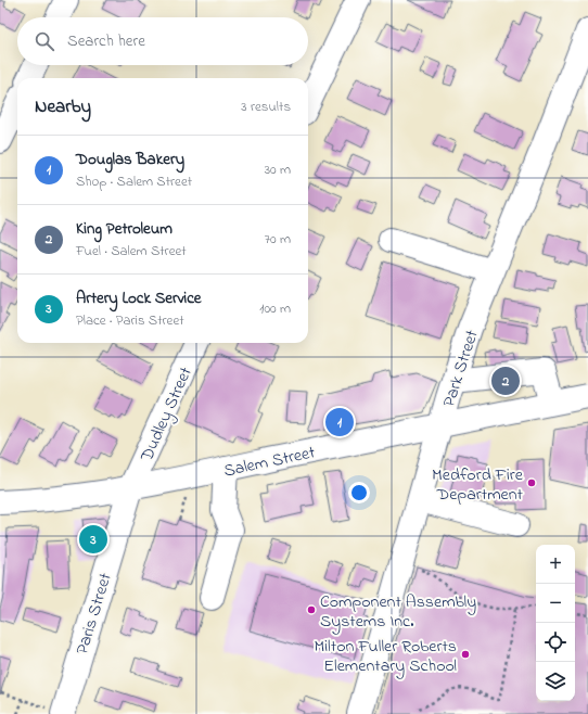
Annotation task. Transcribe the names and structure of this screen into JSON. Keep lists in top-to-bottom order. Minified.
{"streets":{"street":["Park Street","Dudley Street","Salem Street","Paris Street"]},"crossings":[["Park Street","Salem Street"],["Dudley Street","Salem Street"],["Dudley Street","Paris Street"],["Salem Street","Paris Street"]],"places":["Medford Fire Department","Component Assembly Systems Inc.","Milton Fuller Roberts Elementary School"],"page":{"search":"Search here","heading":["Nearby","3 results"],"list":[{"mark":"1","name":"Douglas Bakery","note":"Shop · Salem Street","value":"30 m"},{"mark":"2","name":"King Petroleum","note":"Fuel · Salem Street","value":"70 m"},{"mark":"3","name":"Artery Lock Service","note":"Place · Paris Street","value":"100 m"}],"pins":["2","1","3"],"map_buttons":["+","−"]}}
